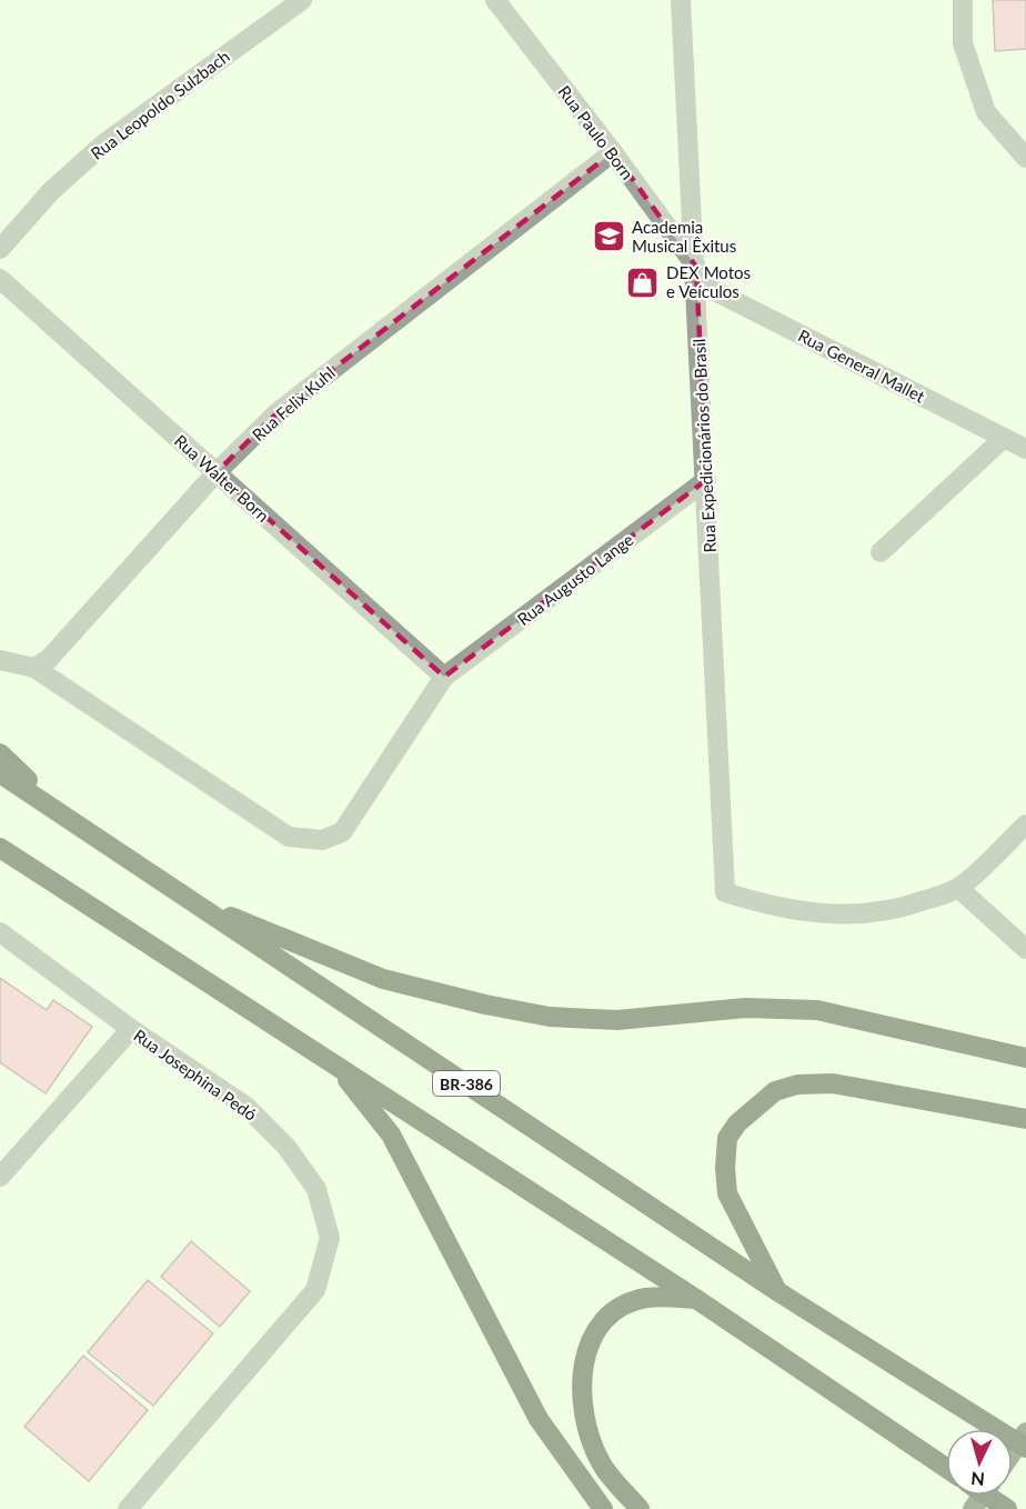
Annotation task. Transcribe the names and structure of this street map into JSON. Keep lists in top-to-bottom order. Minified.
{"streets":{"highway":["BR-386"],"street":["Rua Leopoldo Sulzbach","Rua Paulo Born","Rua General Mallet","Rua Felix Kuhl","Rua Expedicionários do Brasil","Rua Walter Born","Rua Augusto Lange","Rua Josephina Pedó"]},"crossings":[["Rua Paulo Born","Rua General Mallet"],["Rua Paulo Born","Rua Felix Kuhl"],["Rua Paulo Born","Rua Expedicionários do Brasil"],["Rua General Mallet","Rua Expedicionários do Brasil"],["Rua Felix Kuhl","Rua Walter Born"],["Rua Felix Kuhl","Rua Augusto Lange"],["Rua Expedicionários do Brasil","Rua Augusto Lange"],["Rua Walter Born","Rua Augusto Lange"]],"places":{"school or university":["Academia Musical Êxitus"],"shop":["DEX Motos e Veículos"]},"north":"bottom"}
